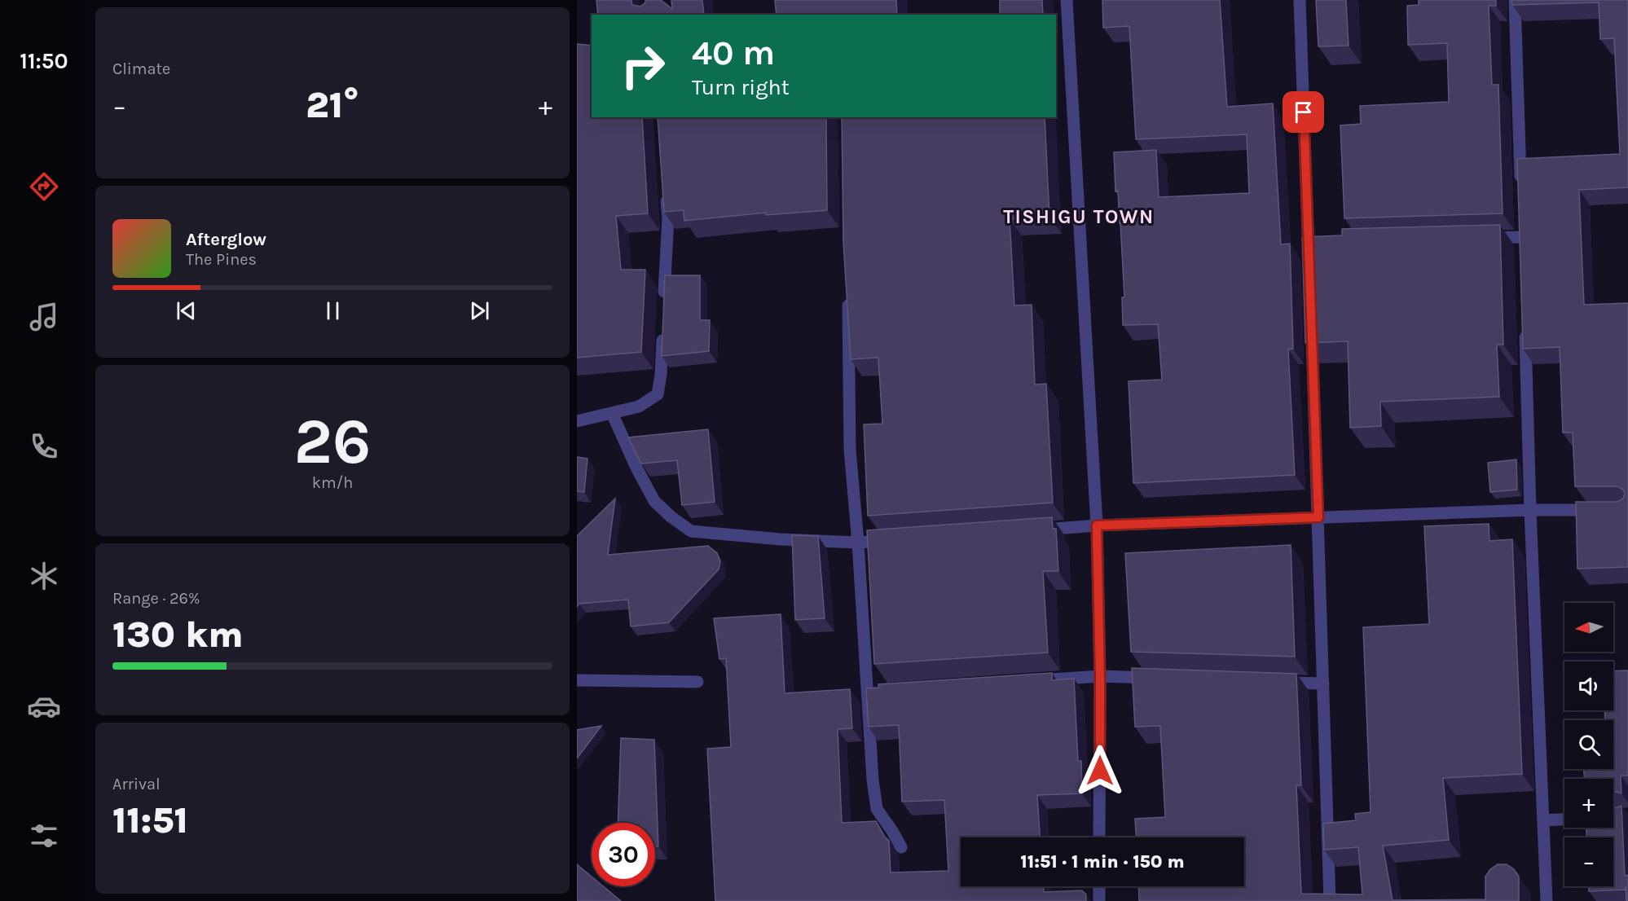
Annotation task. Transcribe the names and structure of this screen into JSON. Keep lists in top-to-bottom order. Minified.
{"districts":["TISHIGU TOWN"],"north":"left","page":{"tabs":"11:50","tile":["Climate",["26","km/h"],["Range · 26%","130 km"],["Arrival","11:51"]],"turn":["40 m","Turn right"],"heat":["−","21°","+"],"song":["Afterglow","The Pines"],"map_buttons":["+","−"],"limit":"30","trip":"11:51 · 1 min · 150 m"}}
